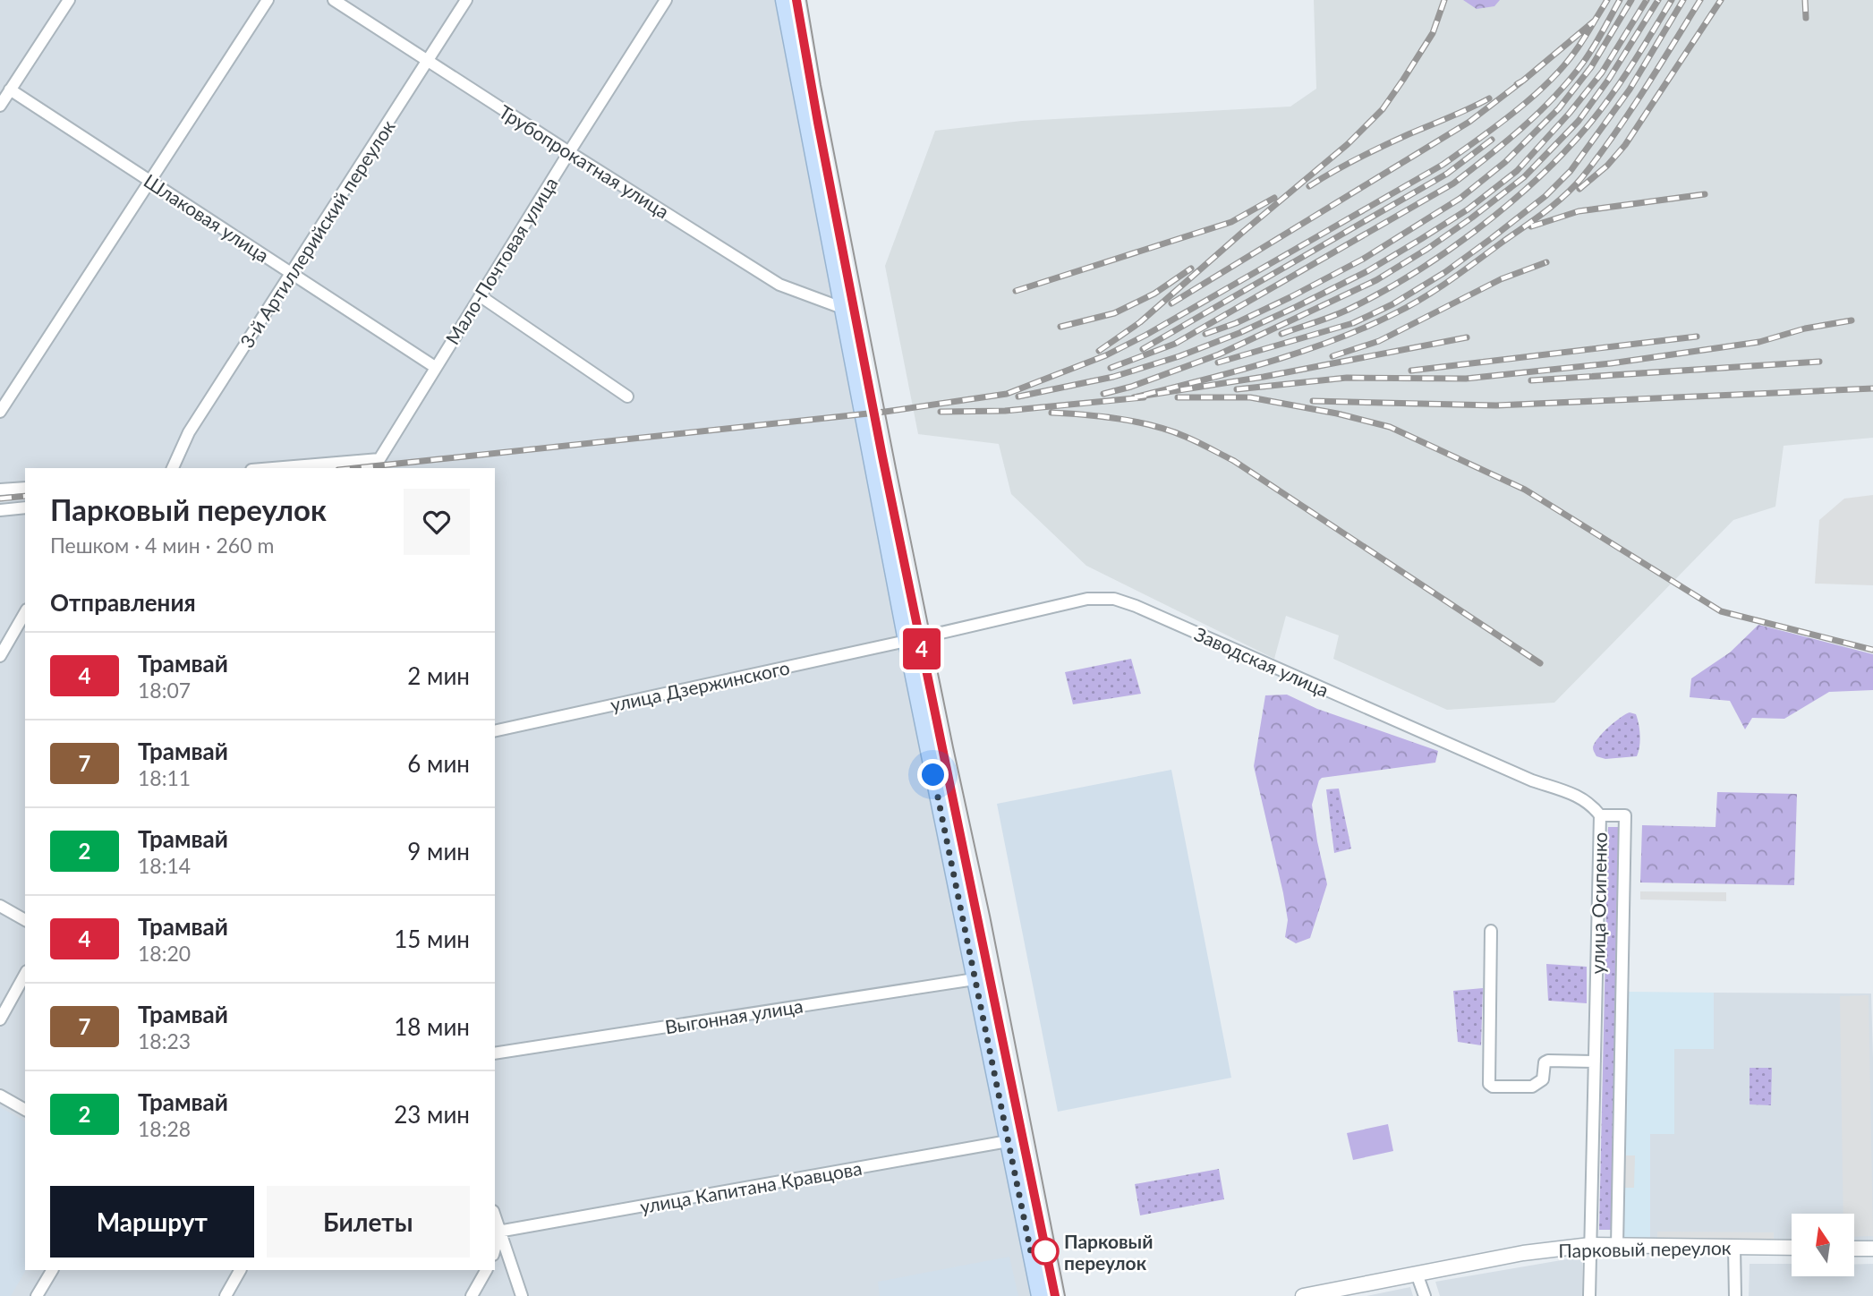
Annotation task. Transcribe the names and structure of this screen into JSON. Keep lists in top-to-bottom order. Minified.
{"streets":{"street":["Трубопрокатная улица","Шлаковая улица","3-й Артиллерийский переулок","Мало-Почтовая улица","Заводская улица","улица Дзержинского","улица Осипенко","Выгонная улица","улица Капитана Кравцова","Парковый переулок"]},"crossings":[["Трубопрокатная улица","3-й Артиллерийский переулок"],["Трубопрокатная улица","Мало-Почтовая улица"],["Шлаковая улица","3-й Артиллерийский переулок"],["Шлаковая улица","Мало-Почтовая улица"],["Заводская улица","улица Дзержинского"],["Заводская улица","улица Осипенко"],["улица Осипенко","Парковый переулок"]],"places":["Парковый переулок"],"lines":["tram line 4"],"north":"top","page":{"on_map":"4","heading":[["Парковый переулок","Пешком · 4 мин · 260 m"],"Отправления"],"list":[{"mark":"4","name":"Трамвай","note":"18:07","value":"2 мин"},{"mark":"7","name":"Трамвай","note":"18:11","value":"6 мин"},{"mark":"2","name":"Трамвай","note":"18:14","value":"9 мин"},{"mark":"4","name":"Трамвай","note":"18:20","value":"15 мин"},{"mark":"7","name":"Трамвай","note":"18:23","value":"18 мин"},{"mark":"2","name":"Трамвай","note":"18:28","value":"23 мин"}],"buttons":["Маршрут","Билеты"]}}
